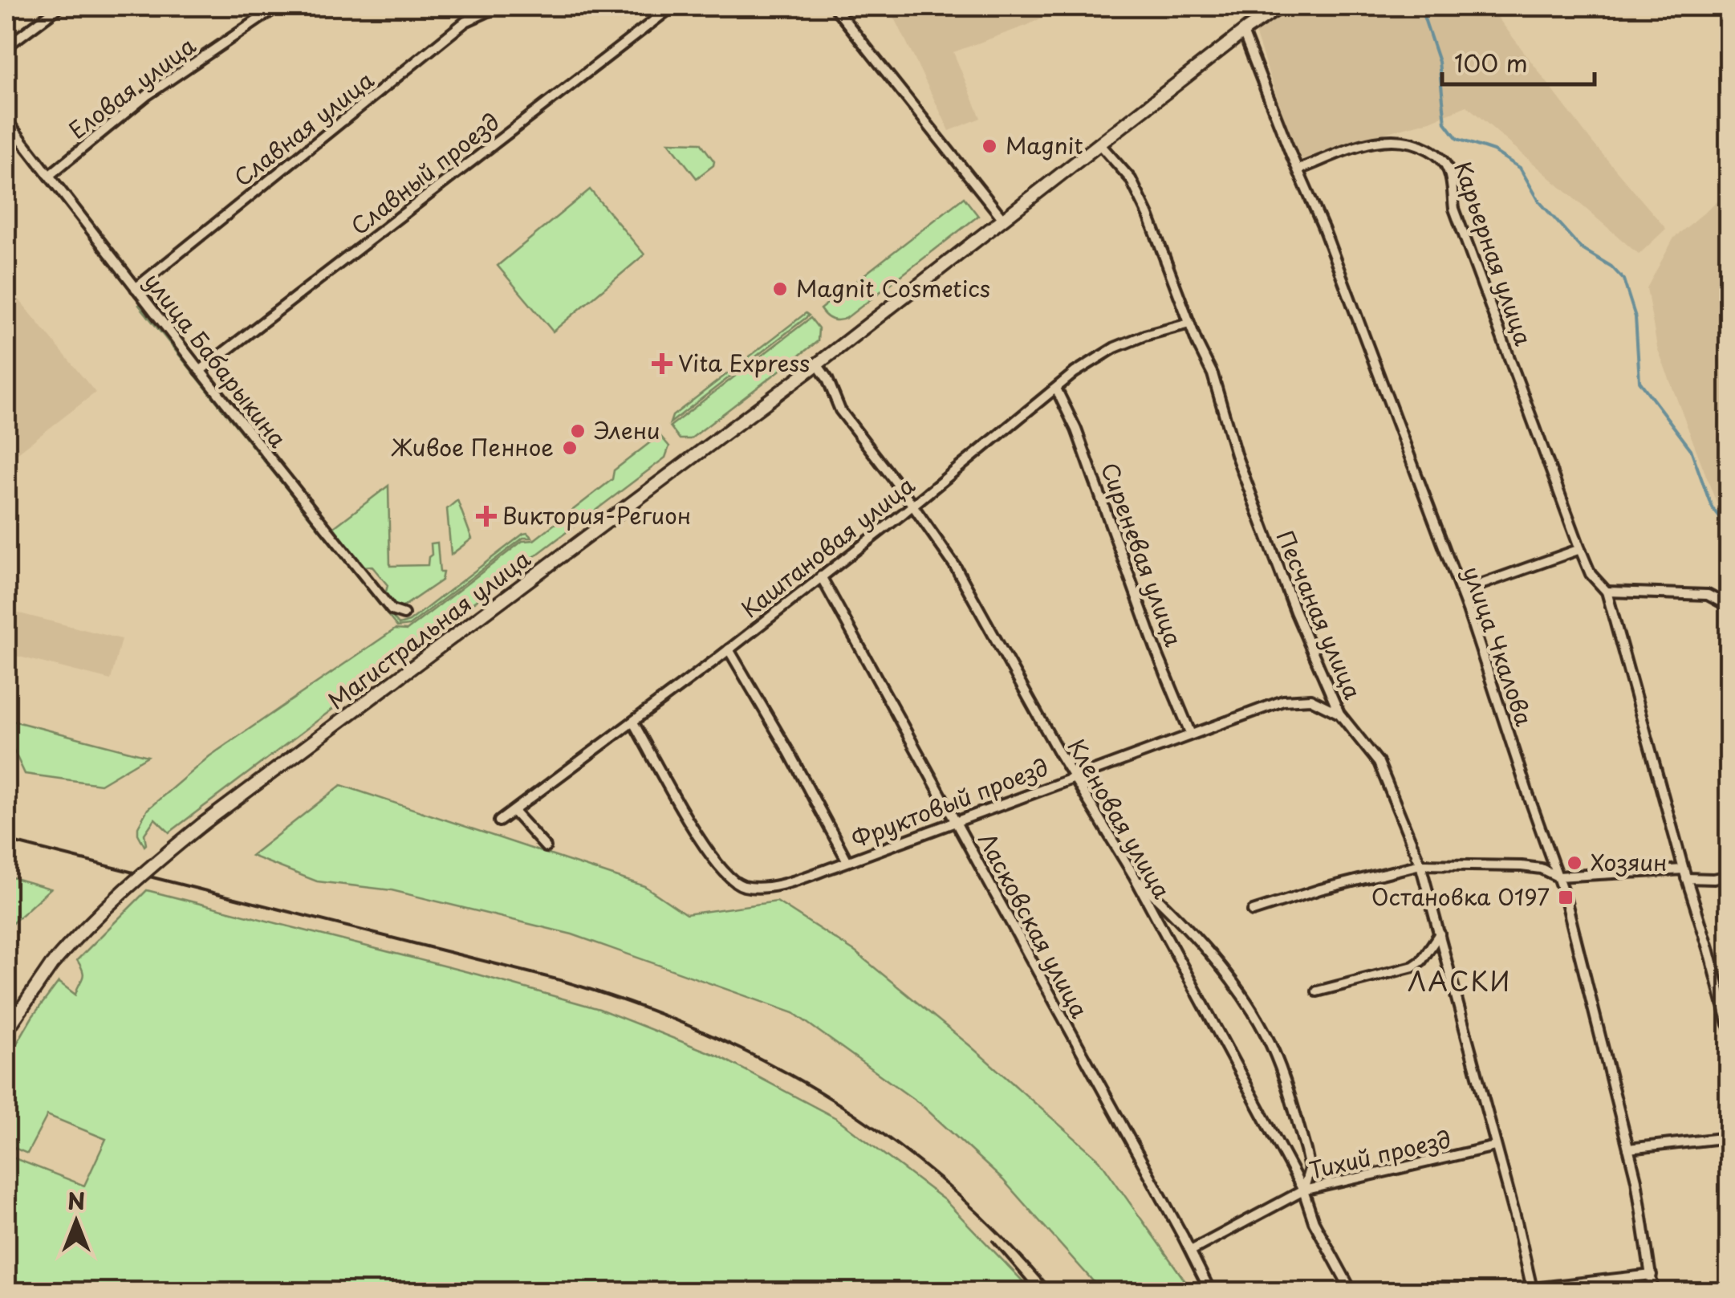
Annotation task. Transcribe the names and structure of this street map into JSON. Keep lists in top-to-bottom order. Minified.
{"streets":{"main road":["Магистральная улица"],"street":["Еловая улица","Славная улица","Славный проезд","Карьерная улица","улица Бабарыкина","Каштановая улица","Сиреневая улица","Песчаная улица","улица Чкалова","Фруктовый проезд","Кленовая улица","Ласковская улица","Тихий проезд"]},"crossings":[["Еловая улица","улица Бабарыкина"],["Славная улица","улица Бабарыкина"],["Славный проезд","улица Бабарыкина"],["Карьерная улица","улица Чкалова"],["Каштановая улица","Сиреневая улица"],["Каштановая улица","Песчаная улица"],["Каштановая улица","Фруктовый проезд"],["Каштановая улица","Кленовая улица"],["Каштановая улица","Ласковская улица"],["Сиреневая улица","Фруктовый проезд"],["Песчаная улица","Магистральная улица"],["Песчаная улица","Фруктовый проезд"],["Песчаная улица","Тихий проезд"],["Магистральная улица","улица Чкалова"],["Магистральная улица","Кленовая улица"],["Фруктовый проезд","Кленовая улица"],["Фруктовый проезд","Ласковская улица"],["Кленовая улица","Тихий проезд"],["Ласковская улица","Тихий проезд"]],"districts":["ЛАСКИ"],"places":{"other":["Magnit","Magnit Cosmetics","Элени","Живое Пенное","Хозяин"],"health":["Vita Express","Виктория-Регион"],"transit":["Остановка 0197"]},"scale_bar":"100 m","north":"top"}
